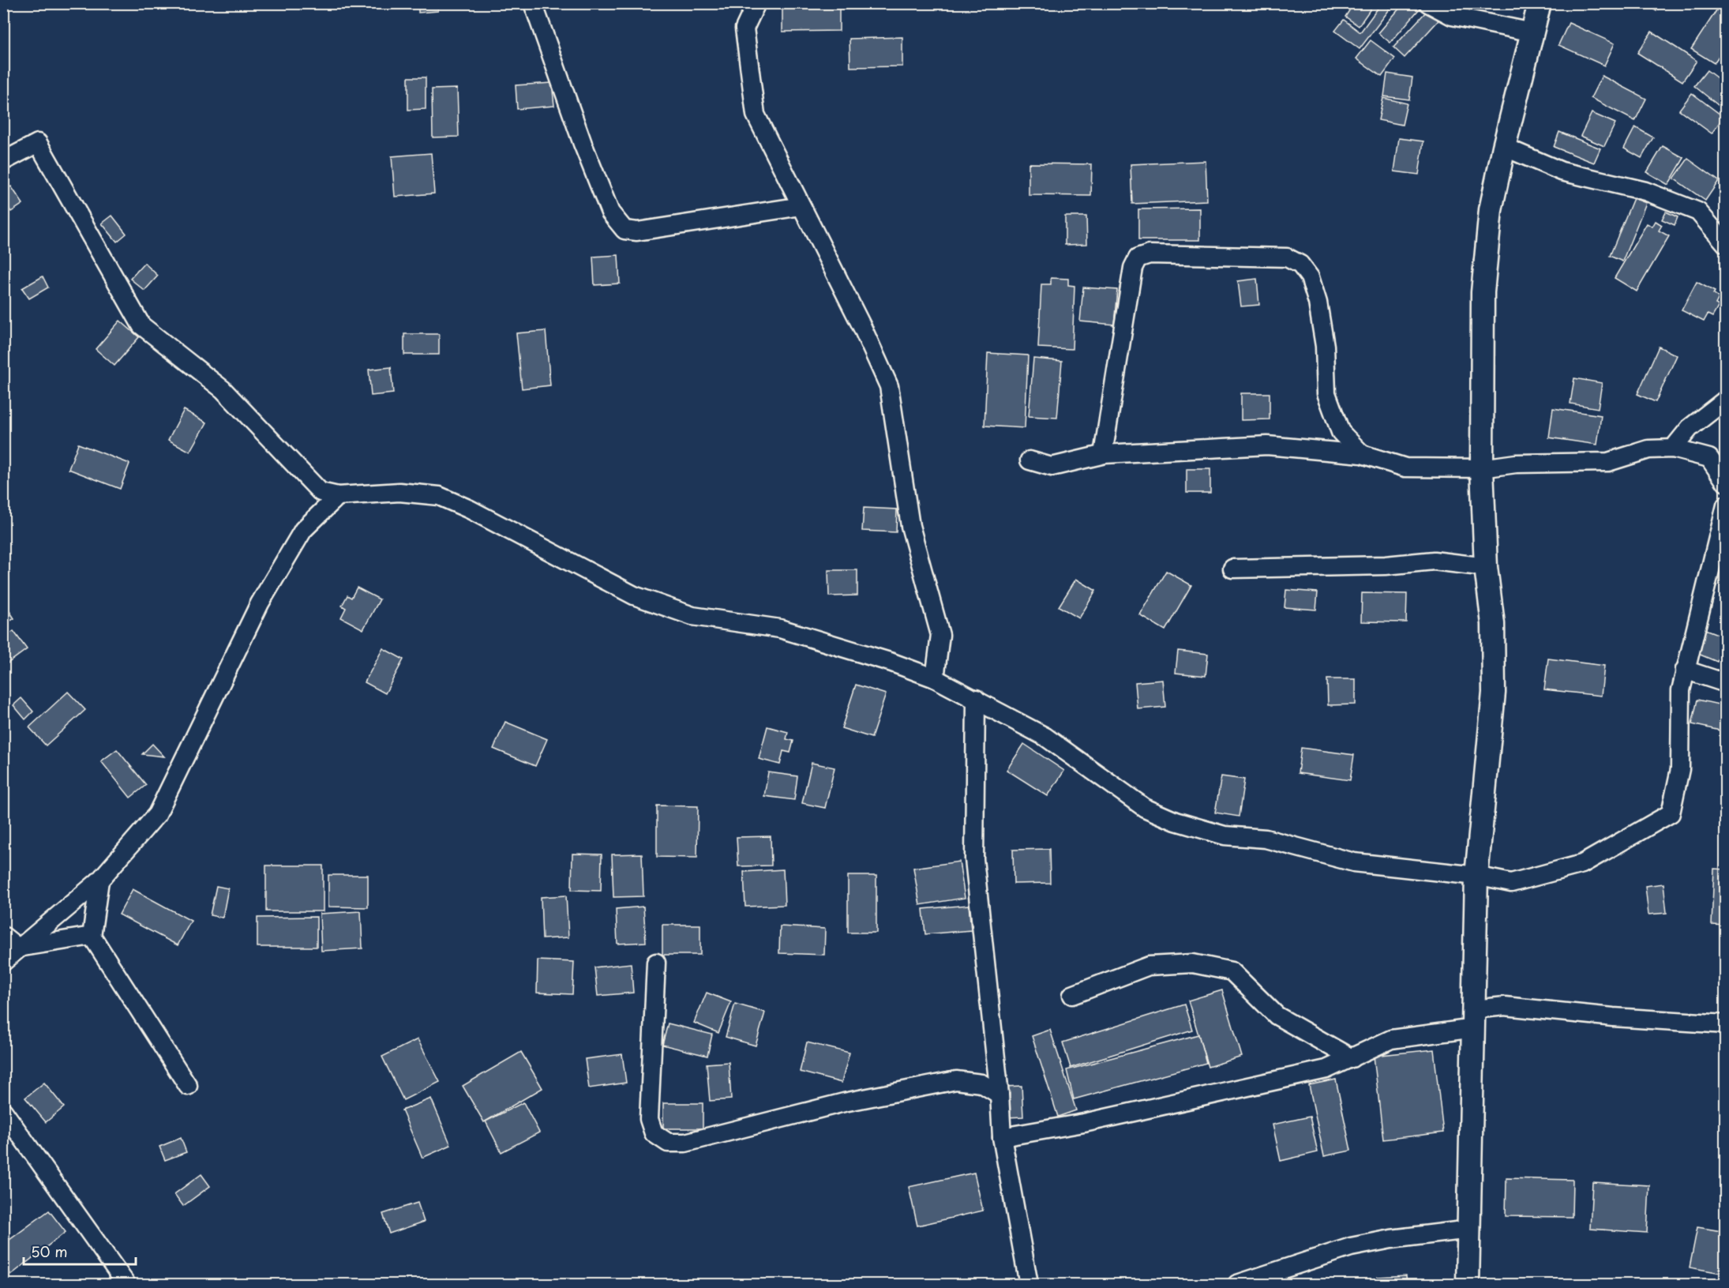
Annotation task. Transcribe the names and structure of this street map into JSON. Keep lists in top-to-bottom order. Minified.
{"scale_bar":"50 m"}
